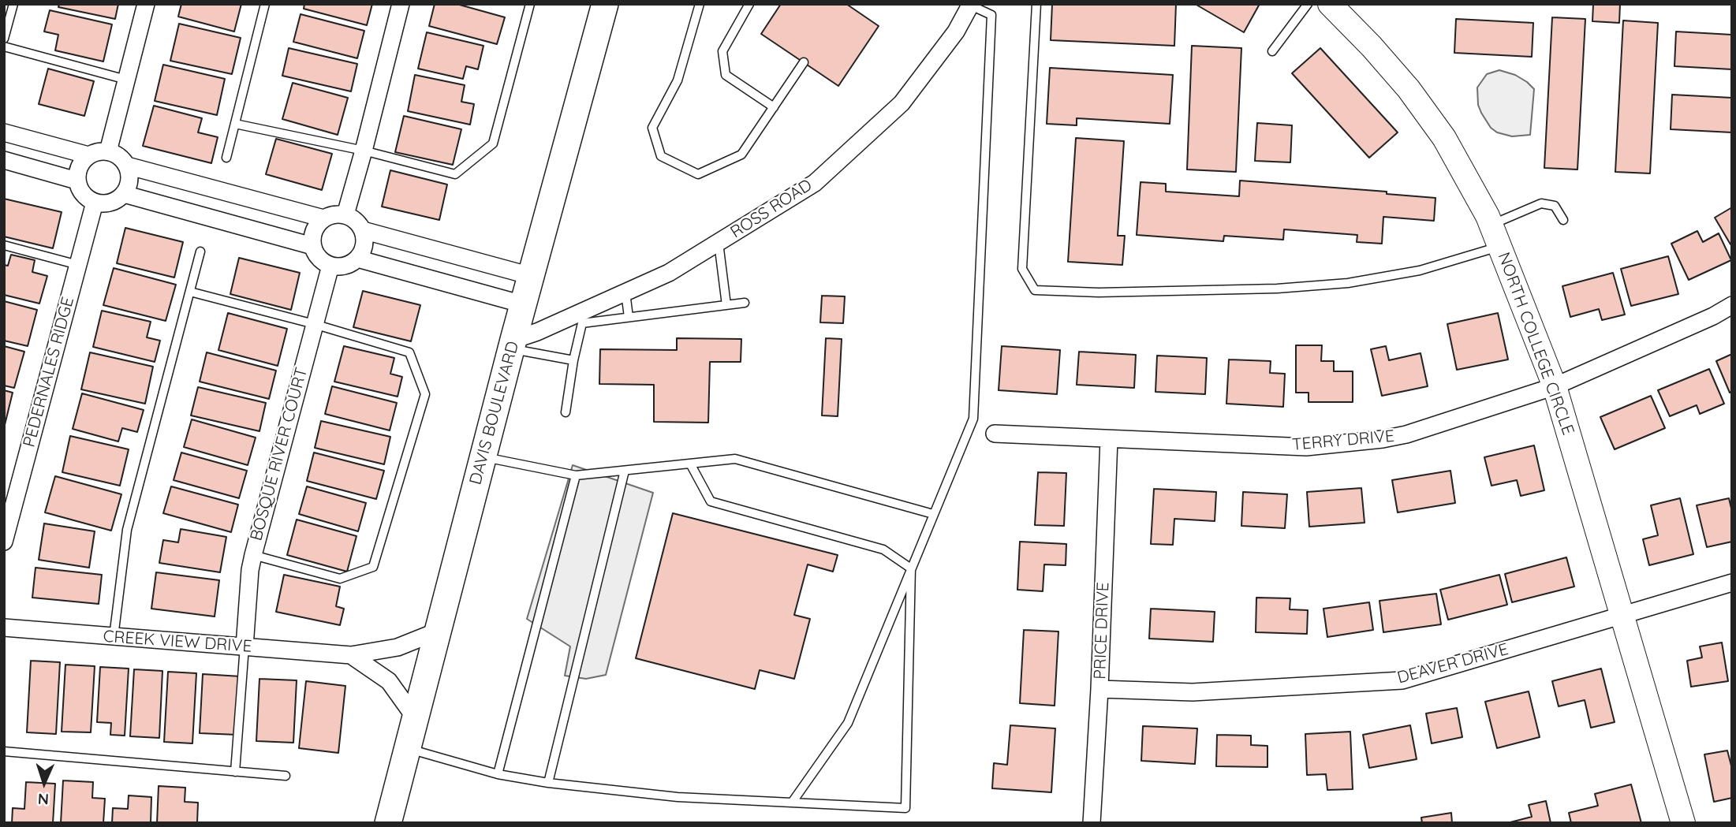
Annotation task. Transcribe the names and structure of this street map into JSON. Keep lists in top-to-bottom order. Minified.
{"streets":{"main road":["DAVIS BOULEVARD"],"street":["ROSS ROAD","NORTH COLLEGE CIRCLE","PEDERNALES RIDGE","TERRY DRIVE","BOSQUE RIVER COURT","PRICE DRIVE","CREEK VIEW DRIVE","DEAVER DRIVE"]},"crossings":[["ROSS ROAD","DAVIS BOULEVARD"],["NORTH COLLEGE CIRCLE","TERRY DRIVE"],["NORTH COLLEGE CIRCLE","DEAVER DRIVE"],["DAVIS BOULEVARD","CREEK VIEW DRIVE"],["TERRY DRIVE","PRICE DRIVE"],["BOSQUE RIVER COURT","CREEK VIEW DRIVE"],["PRICE DRIVE","DEAVER DRIVE"]],"north":"bottom"}
